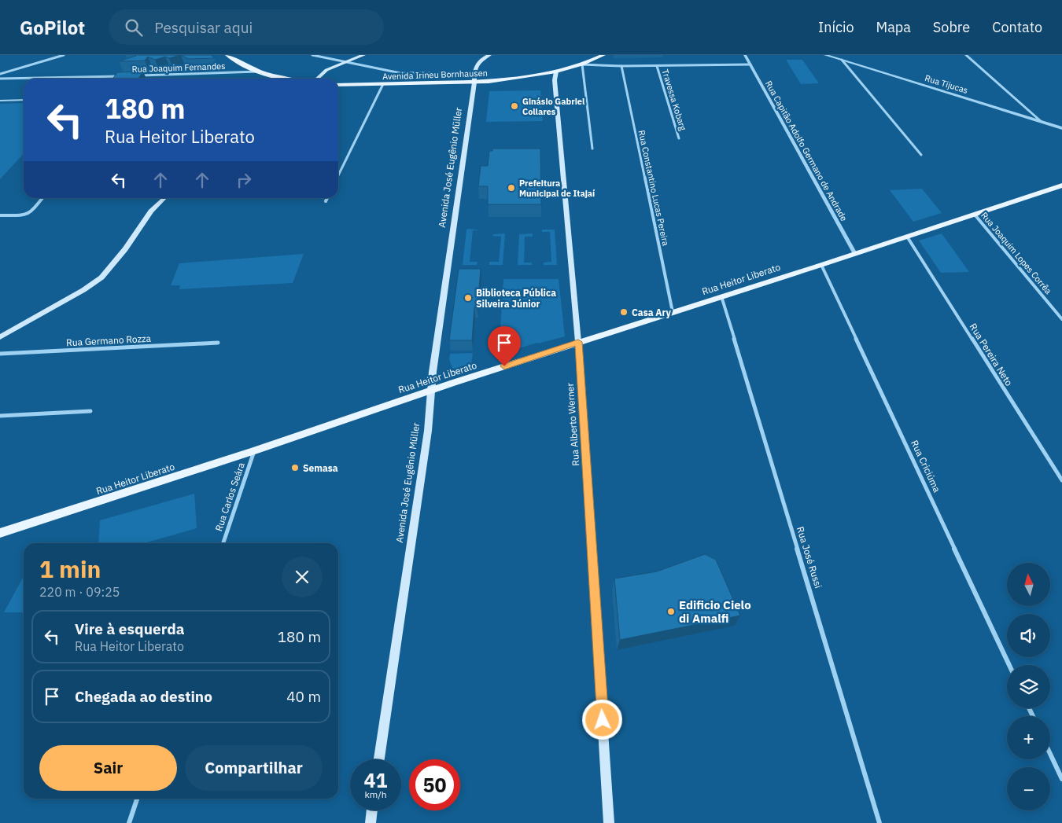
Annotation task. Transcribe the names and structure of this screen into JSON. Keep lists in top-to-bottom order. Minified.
{"streets":{"main road":["Avenida Irineu Bornhausen","Avenida José Eugênio Müller","Rua Heitor Liberato","Rua Alberto Werner"],"street":["Rua Joaquim Fernandes","Rua Tijucas","Travessa Kobarg","Rua Capitão Adolfo Germano de Andrade","Rua Constantino Lucas Pereira","Rua Joaquim Lopes Corrêa","Rua Germano Rozza","Rua Pereira Neto","Rua Criciúma","Rua Carlos Seára","Rua José Russi"]},"crossings":[["Avenida Irineu Bornhausen","Avenida José Eugênio Müller"],["Avenida Irineu Bornhausen","Rua Alberto Werner"],["Rua Capitão Adolfo Germano de Andrade","Rua Heitor Liberato"],["Avenida José Eugênio Müller","Rua Heitor Liberato"],["Rua Constantino Lucas Pereira","Rua Heitor Liberato"],["Rua Joaquim Lopes Corrêa","Rua Heitor Liberato"],["Rua Heitor Liberato","Rua Pereira Neto"],["Rua Heitor Liberato","Rua Alberto Werner"],["Rua Heitor Liberato","Rua Criciúma"],["Rua Heitor Liberato","Rua Carlos Seára"],["Rua Heitor Liberato","Rua José Russi"]],"places":["Ginásio Gabriel Collares","Prefeitura Municipal de Itajaí","Biblioteca Pública Silveira Júnior","Casa Ary","Semasa","Edificio Cielo di Amalfi"],"north":"top","page":{"header":"GoPilot","search":"Pesquisar aqui","nav":["Início","Mapa","Sobre","Contato"],"turn":["180 m","Rua Heitor Liberato"],"heading":["1 min","220 m · 09:25"],"map_buttons":["+","−"],"list":[{"name":"Vire à esquerda","note":"Rua Heitor Liberato","value":"180 m"},{"name":"Chegada ao destino","value":"40 m"}],"buttons":["Sair","Compartilhar"],"speed":"41 km/h","limit":"50"}}
